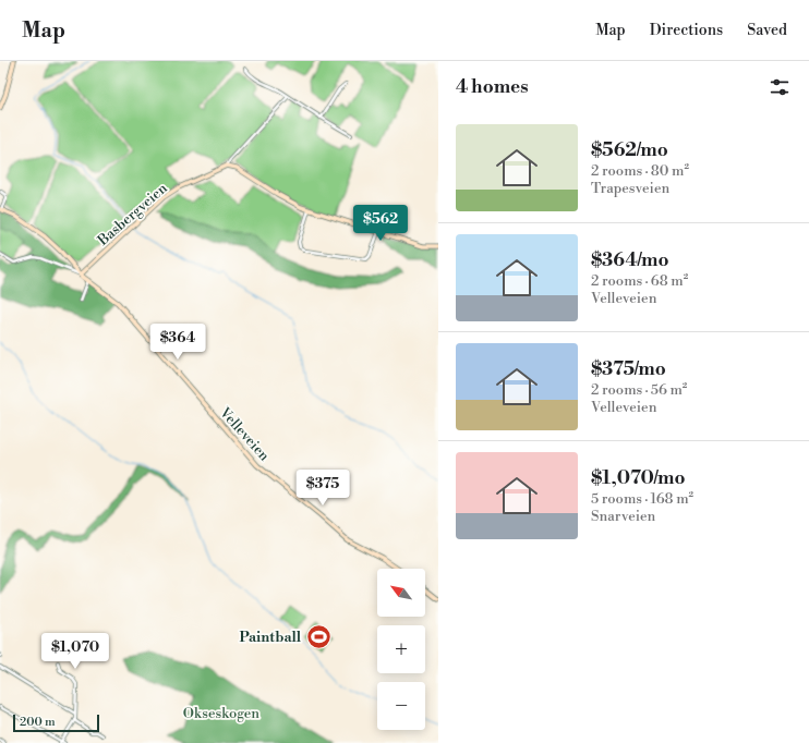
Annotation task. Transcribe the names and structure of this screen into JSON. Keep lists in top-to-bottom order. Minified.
{"streets":{"main road":["Basbergveien","Velleveien"]},"crossings":[["Basbergveien","Velleveien"]],"parks":["Okseskogen"],"places":{"sports":["Paintball"]},"scale_bar":"200 m","north":"top left","page":{"header":"Map","nav":["Map","Directions","Saved"],"heading":"4 homes","list":[{"name":"$562/mo","note":"2 rooms · 80 m² · Trapesveien"},{"name":"$364/mo","note":"2 rooms · 68 m² · Velleveien"},{"name":"$375/mo","note":"2 rooms · 56 m² · Velleveien"},{"name":"$1,070/mo","note":"5 rooms · 168 m² · Snarveien"}],"price":["$562","$364","$375","$1,070"],"map_buttons":["+","−"],"scale":"200 m"}}
